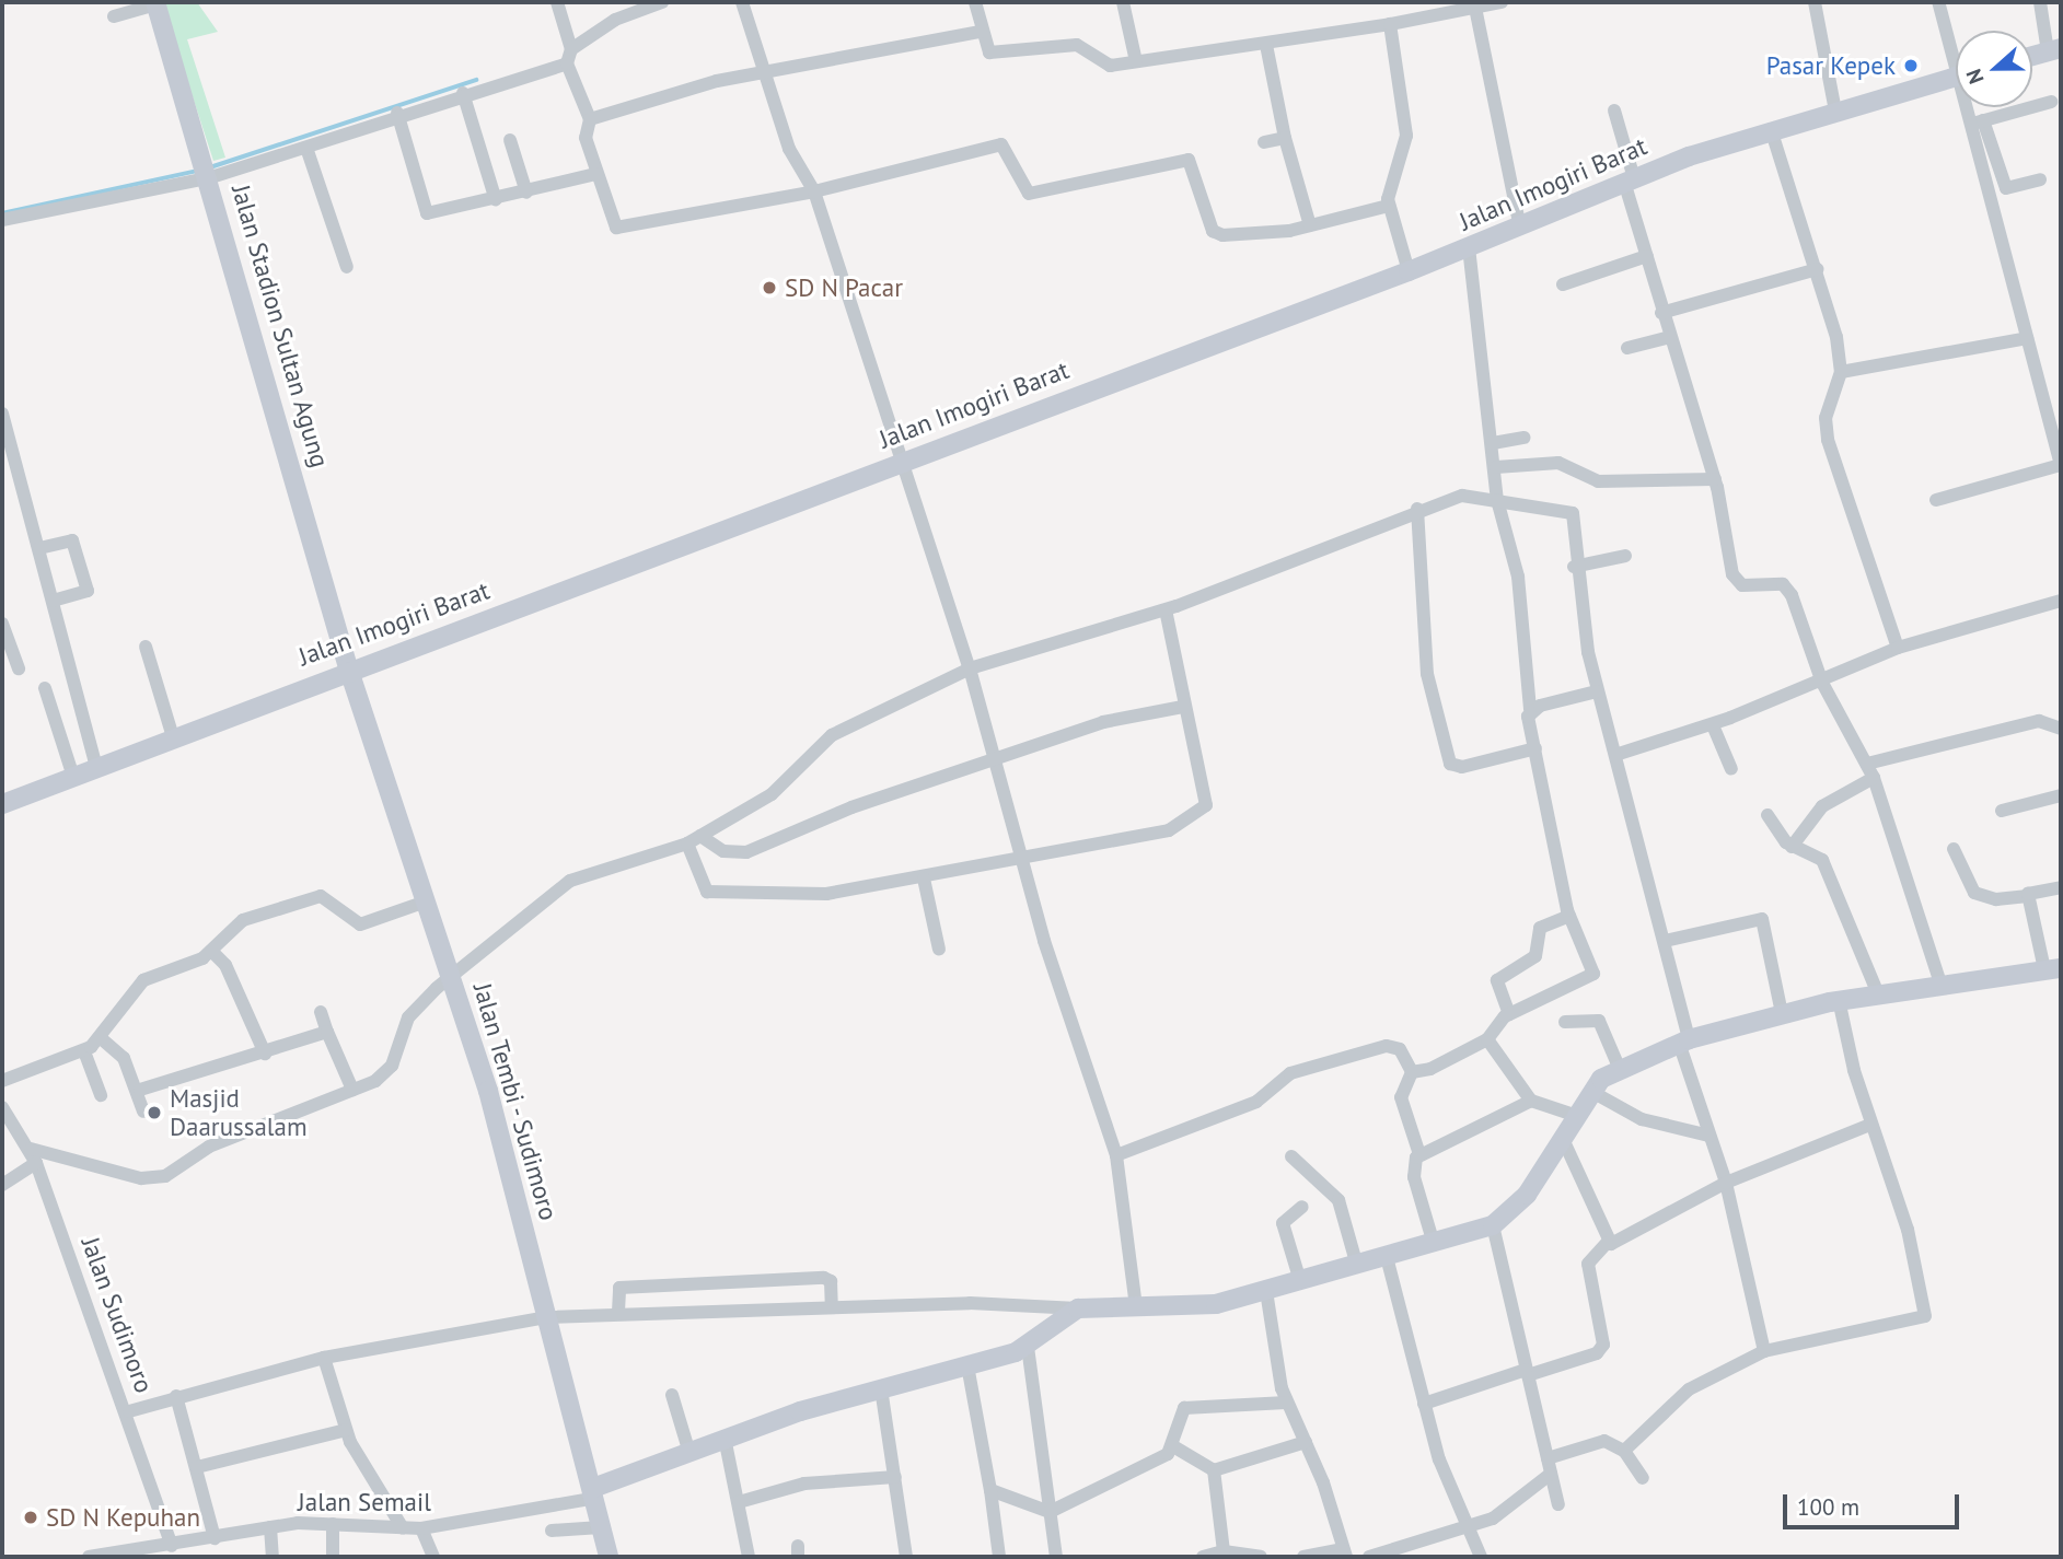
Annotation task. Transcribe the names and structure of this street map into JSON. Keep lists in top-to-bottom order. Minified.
{"streets":{"main road":["Jalan Imogiri Barat","Jalan Stadion Sultan Agung","Jalan Tembi - Sudimoro"],"street":["Jalan Sudimoro","Jalan Semail"]},"crossings":[["Jalan Imogiri Barat","Jalan Stadion Sultan Agung"],["Jalan Imogiri Barat","Jalan Tembi - Sudimoro"],["Jalan Stadion Sultan Agung","Jalan Tembi - Sudimoro"],["Jalan Tembi - Sudimoro","Jalan Semail"],["Jalan Sudimoro","Jalan Semail"]],"places":["Pasar Kepek","SD N Pacar","Masjid Daarussalam","SD N Kepuhan"],"scale_bar":"100 m","north":"left"}
